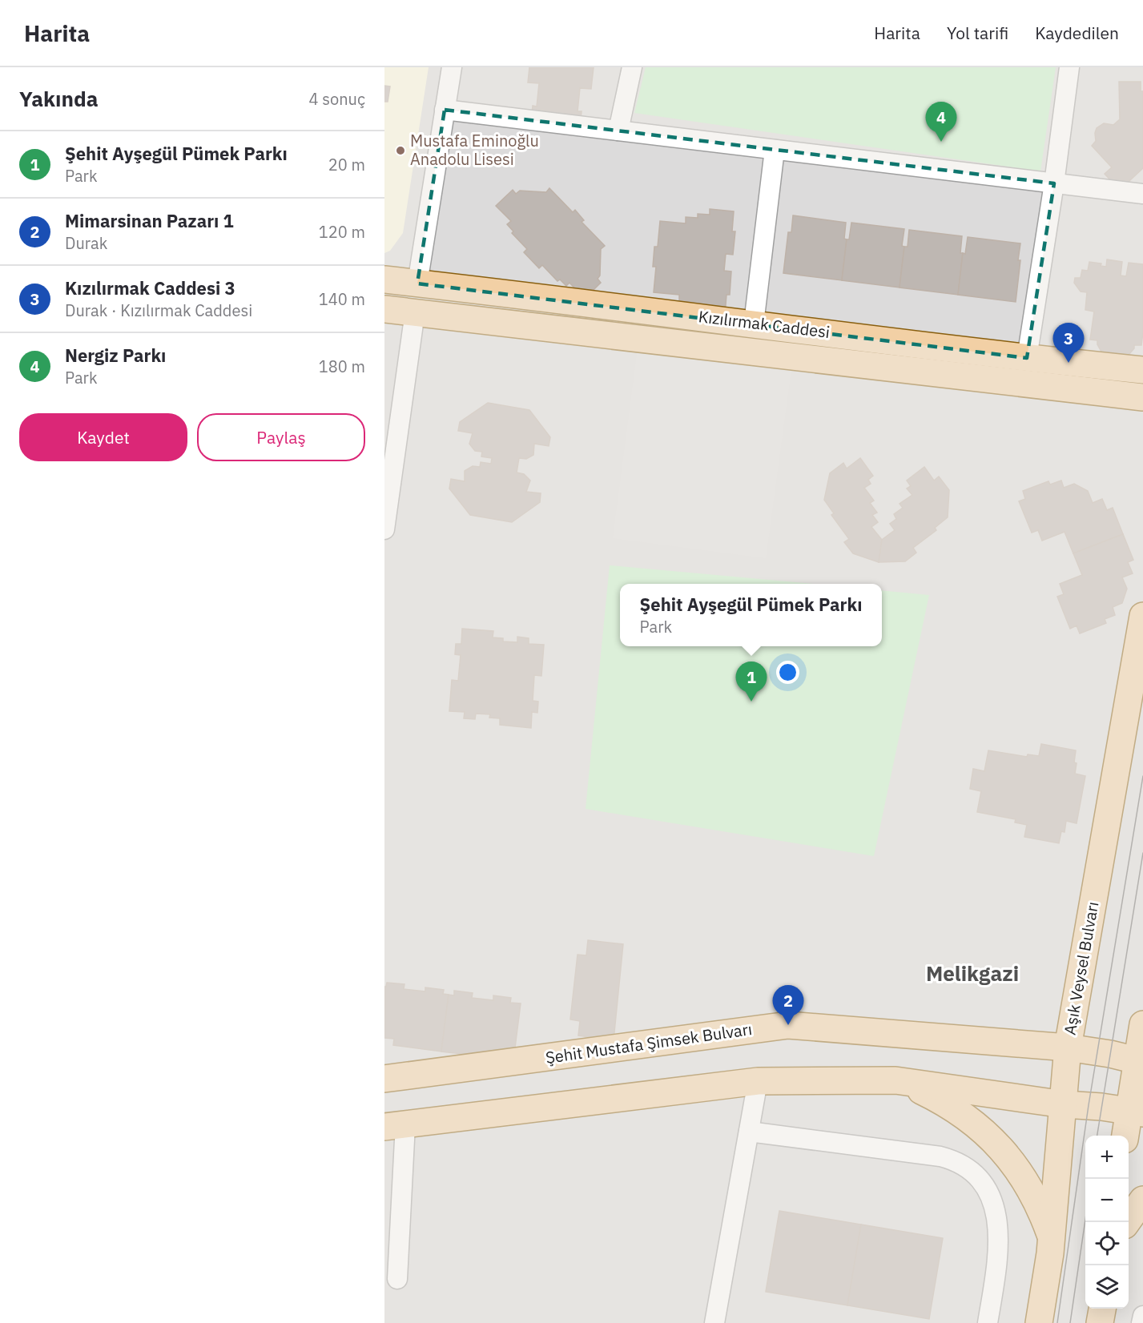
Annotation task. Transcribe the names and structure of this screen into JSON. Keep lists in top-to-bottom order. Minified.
{"streets":{"main road":["Kızılırmak Caddesi","Aşık Veysel Bulvarı","Şehit Mustafa Şimsek Bulvarı"]},"crossings":[["Aşık Veysel Bulvarı","Şehit Mustafa Şimsek Bulvarı"]],"districts":["Melikgazi"],"places":["Mustafa Eminoğlu Anadolu Lisesi"],"page":{"header":"Harita","nav":["Harita","Yol tarifi","Kaydedilen"],"heading":["Yakında","4 sonuç"],"pins":["4","3","1","2"],"list":[{"mark":"1","name":"Şehit Ayşegül Pümek Parkı","note":"Park","value":"20 m"},{"mark":"2","name":"Mimarsinan Pazarı 1","note":"Durak","value":"120 m"},{"mark":"3","name":"Kızılırmak Caddesi 3","note":"Durak · Kızılırmak Caddesi","value":"140 m"},{"mark":"4","name":"Nergiz Parkı","note":"Park","value":"180 m"}],"buttons":["Kaydet","Paylaş"],"popup":["Şehit Ayşegül Pümek Parkı","Park"],"map_buttons":["+","−"]}}
